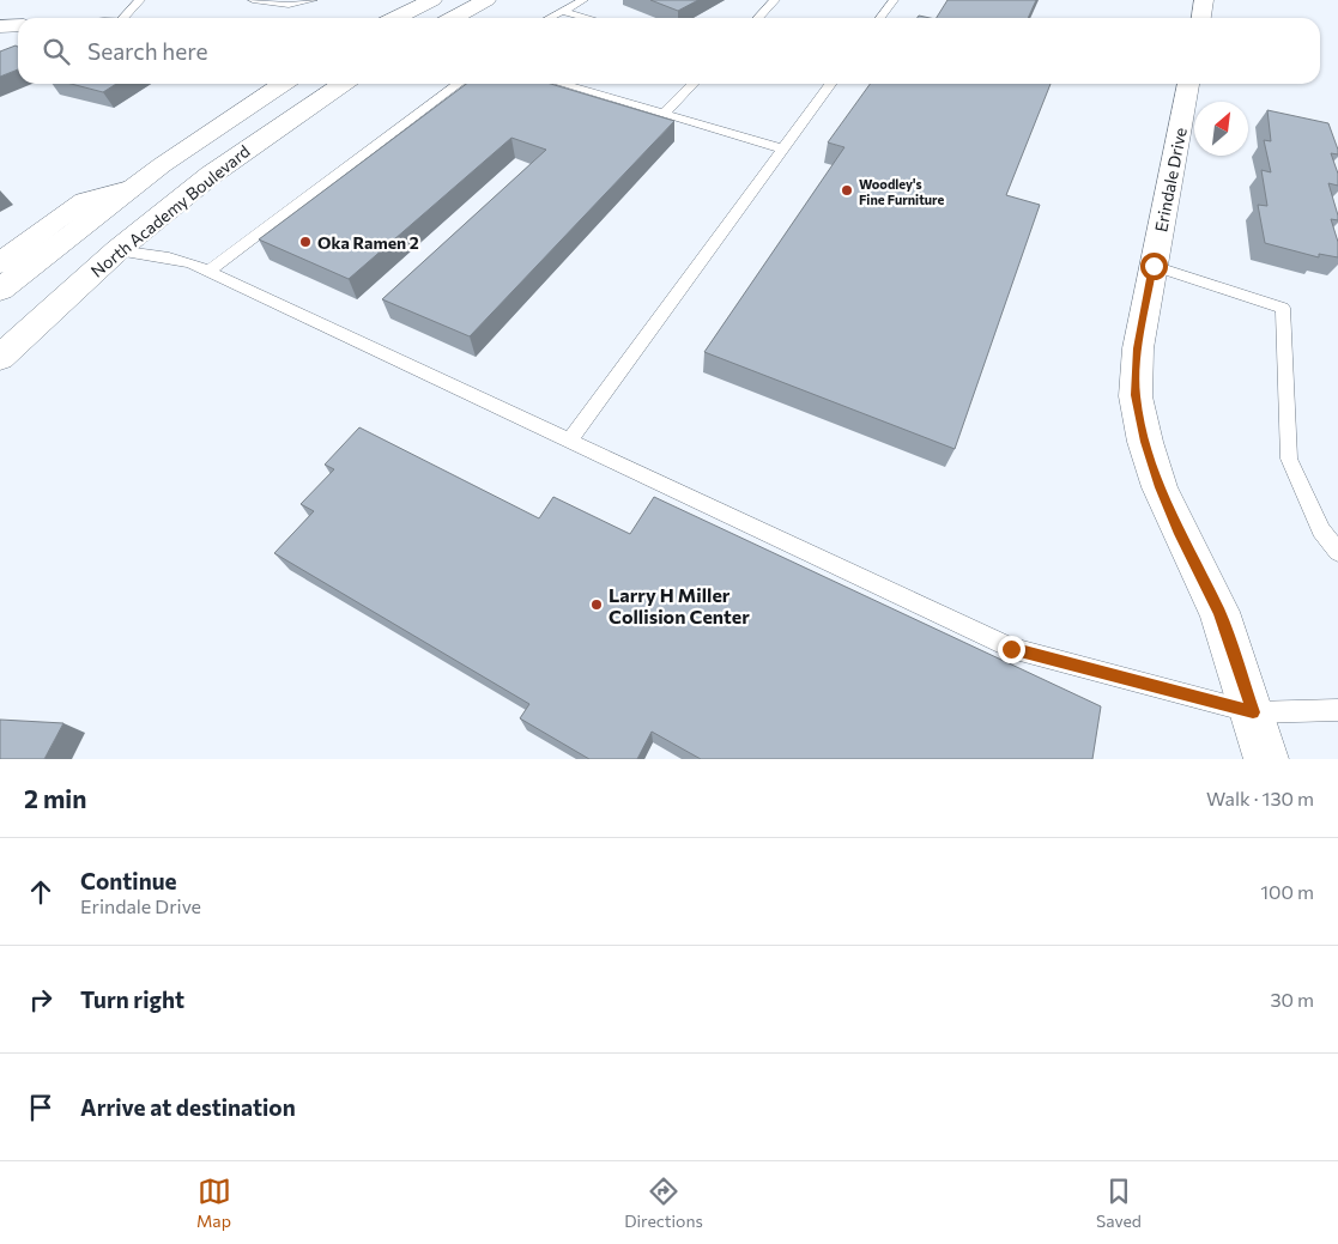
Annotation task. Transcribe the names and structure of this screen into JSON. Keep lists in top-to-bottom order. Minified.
{"streets":{"main road":["Erindale Drive","North Academy Boulevard"]},"places":["Woodley's Fine Furniture","Oka Ramen 2","Larry H Miller Collision Center"],"north":"top right","page":{"search":"Search here","heading":["2 min","Walk · 130 m"],"list":[["Continue","Erindale Drive","100 m"],["Turn right","30 m"],"Arrive at destination"],"nav":["Map","Directions","Saved"]}}
